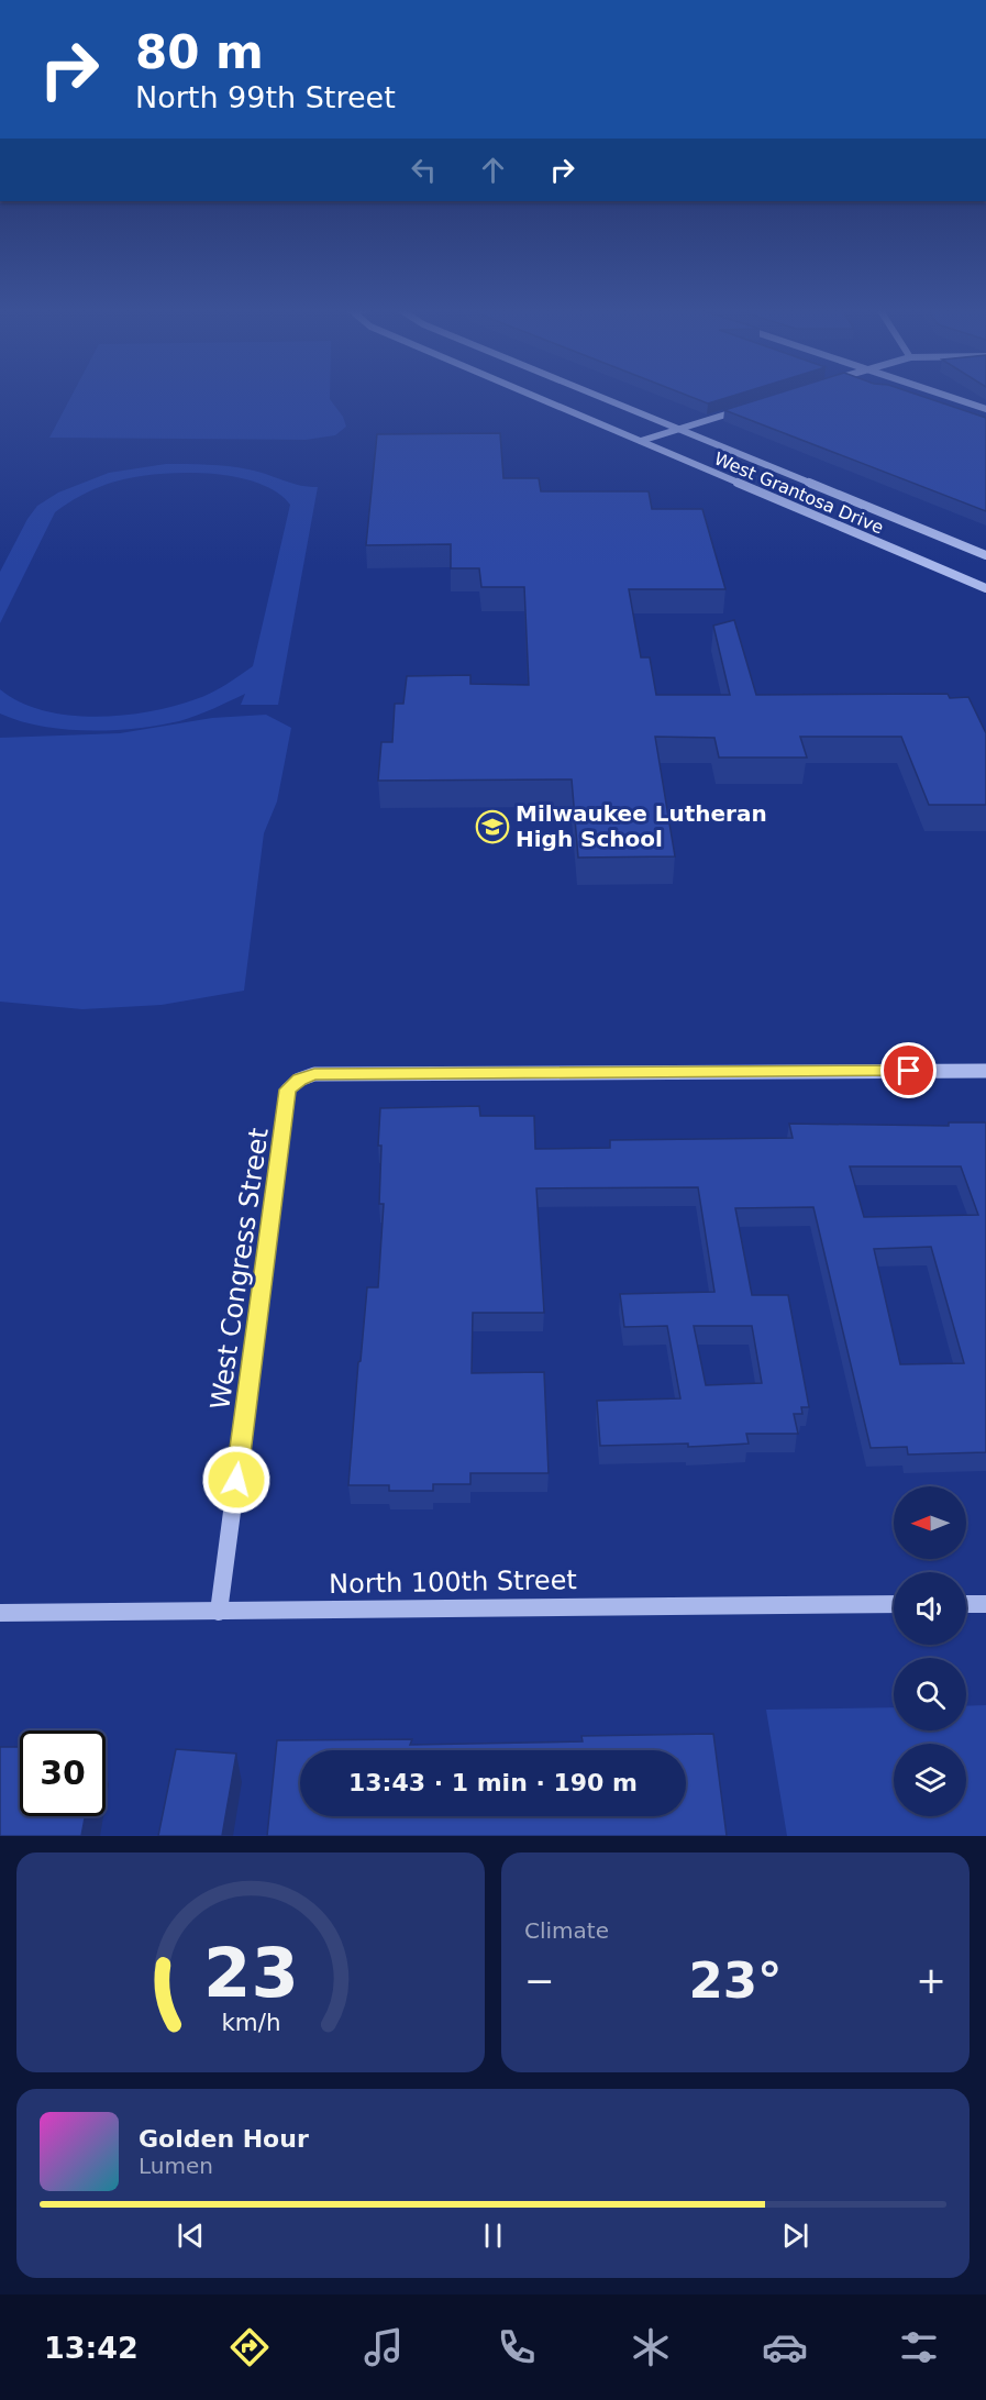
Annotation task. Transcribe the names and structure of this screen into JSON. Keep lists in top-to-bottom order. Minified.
{"streets":{"street":["West Grantosa Drive","West Congress Street","North 100th Street"]},"crossings":[["West Congress Street","North 100th Street"]],"places":{"school or university":["Milwaukee Lutheran High School"]},"north":"left","page":{"turn":["80 m","North 99th Street"],"limit":"30","trip":"13:43 · 1 min · 190 m","tile":"Climate","heat":["−","23°","+"],"song":["Golden Hour","Lumen"],"tabs":"13:42","gauge":["23","km/h"]}}
